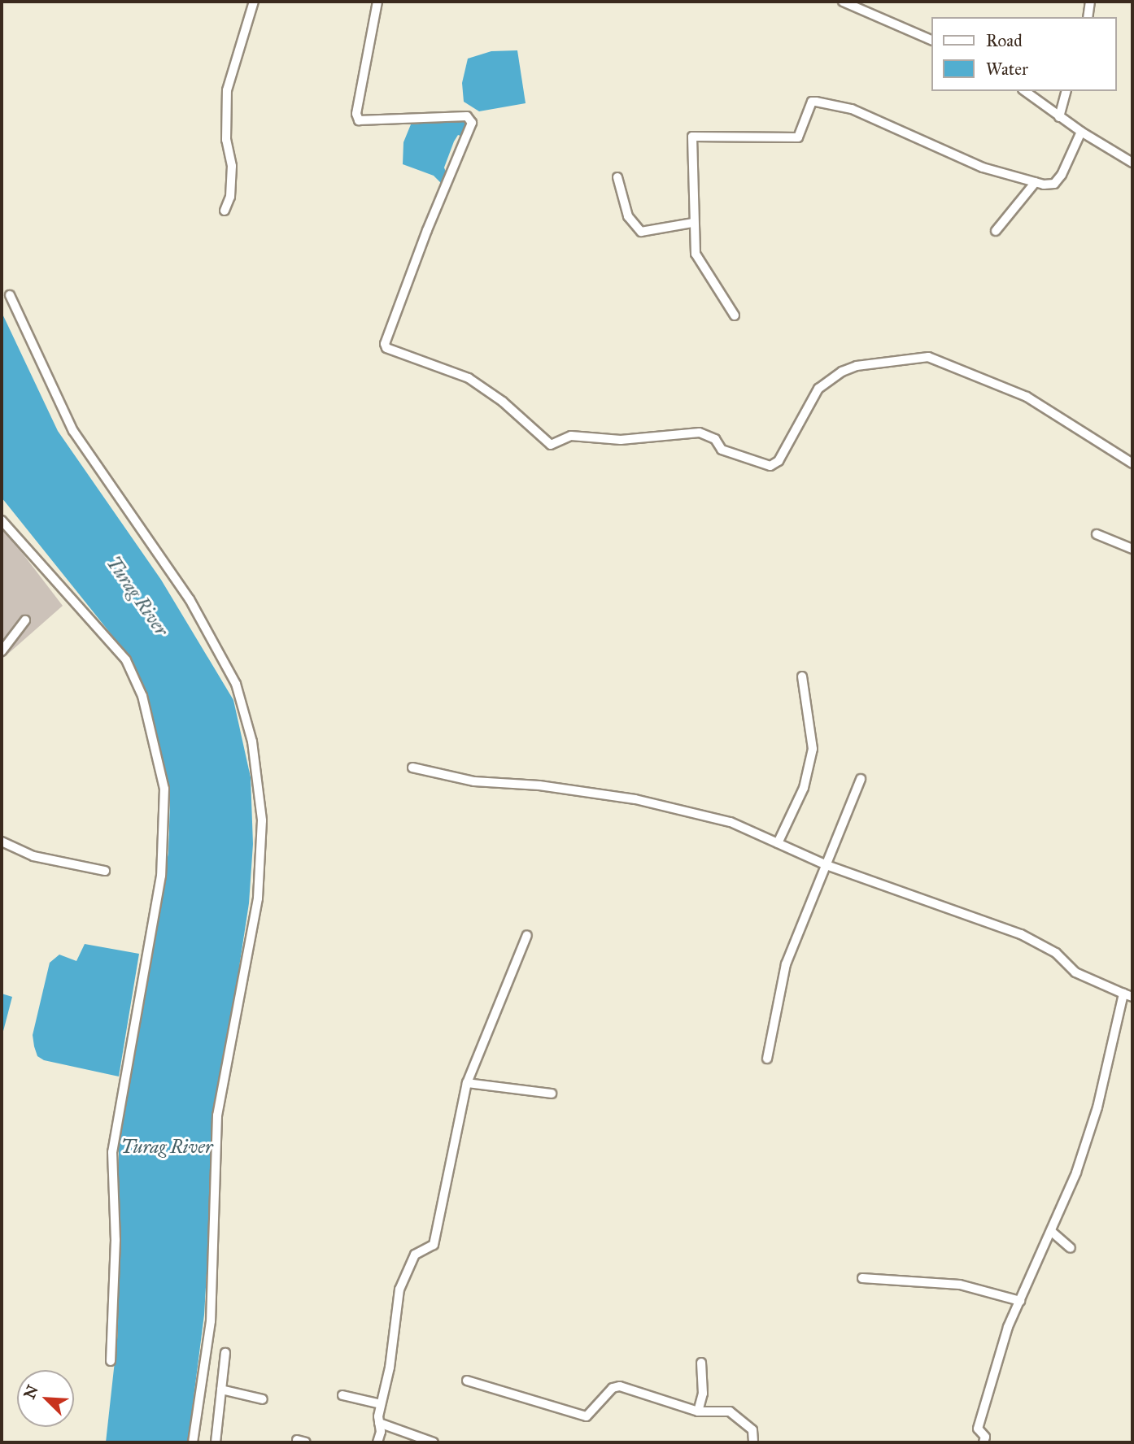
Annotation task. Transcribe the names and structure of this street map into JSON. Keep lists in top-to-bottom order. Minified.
{"water":["Turag River"],"legend":["Road","Water"],"north":"top left"}
